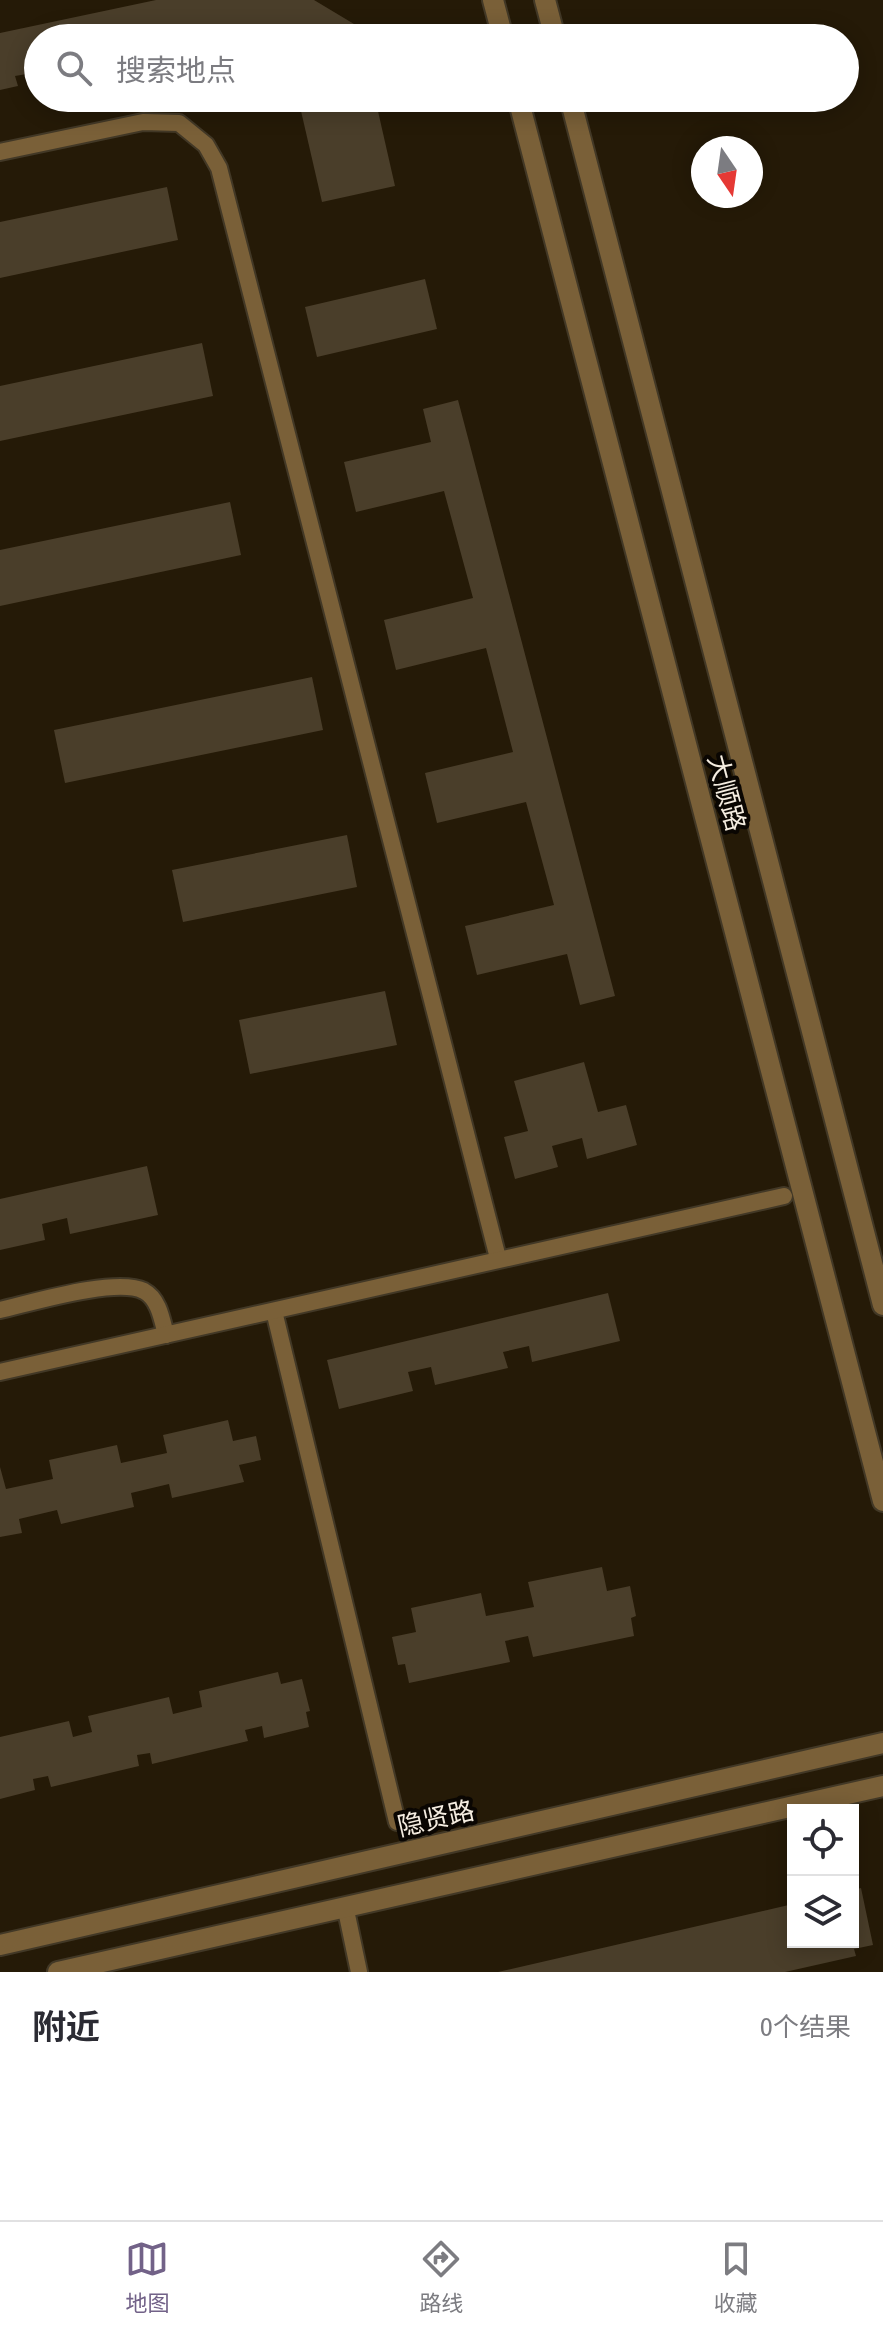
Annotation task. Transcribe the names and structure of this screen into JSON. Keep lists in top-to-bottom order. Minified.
{"streets":{"street":["大顺路","隐贤路"]},"north":"bottom","page":{"search":"搜索地点","heading":["附近","0个结果"],"nav":["地图","路线","收藏"]}}
